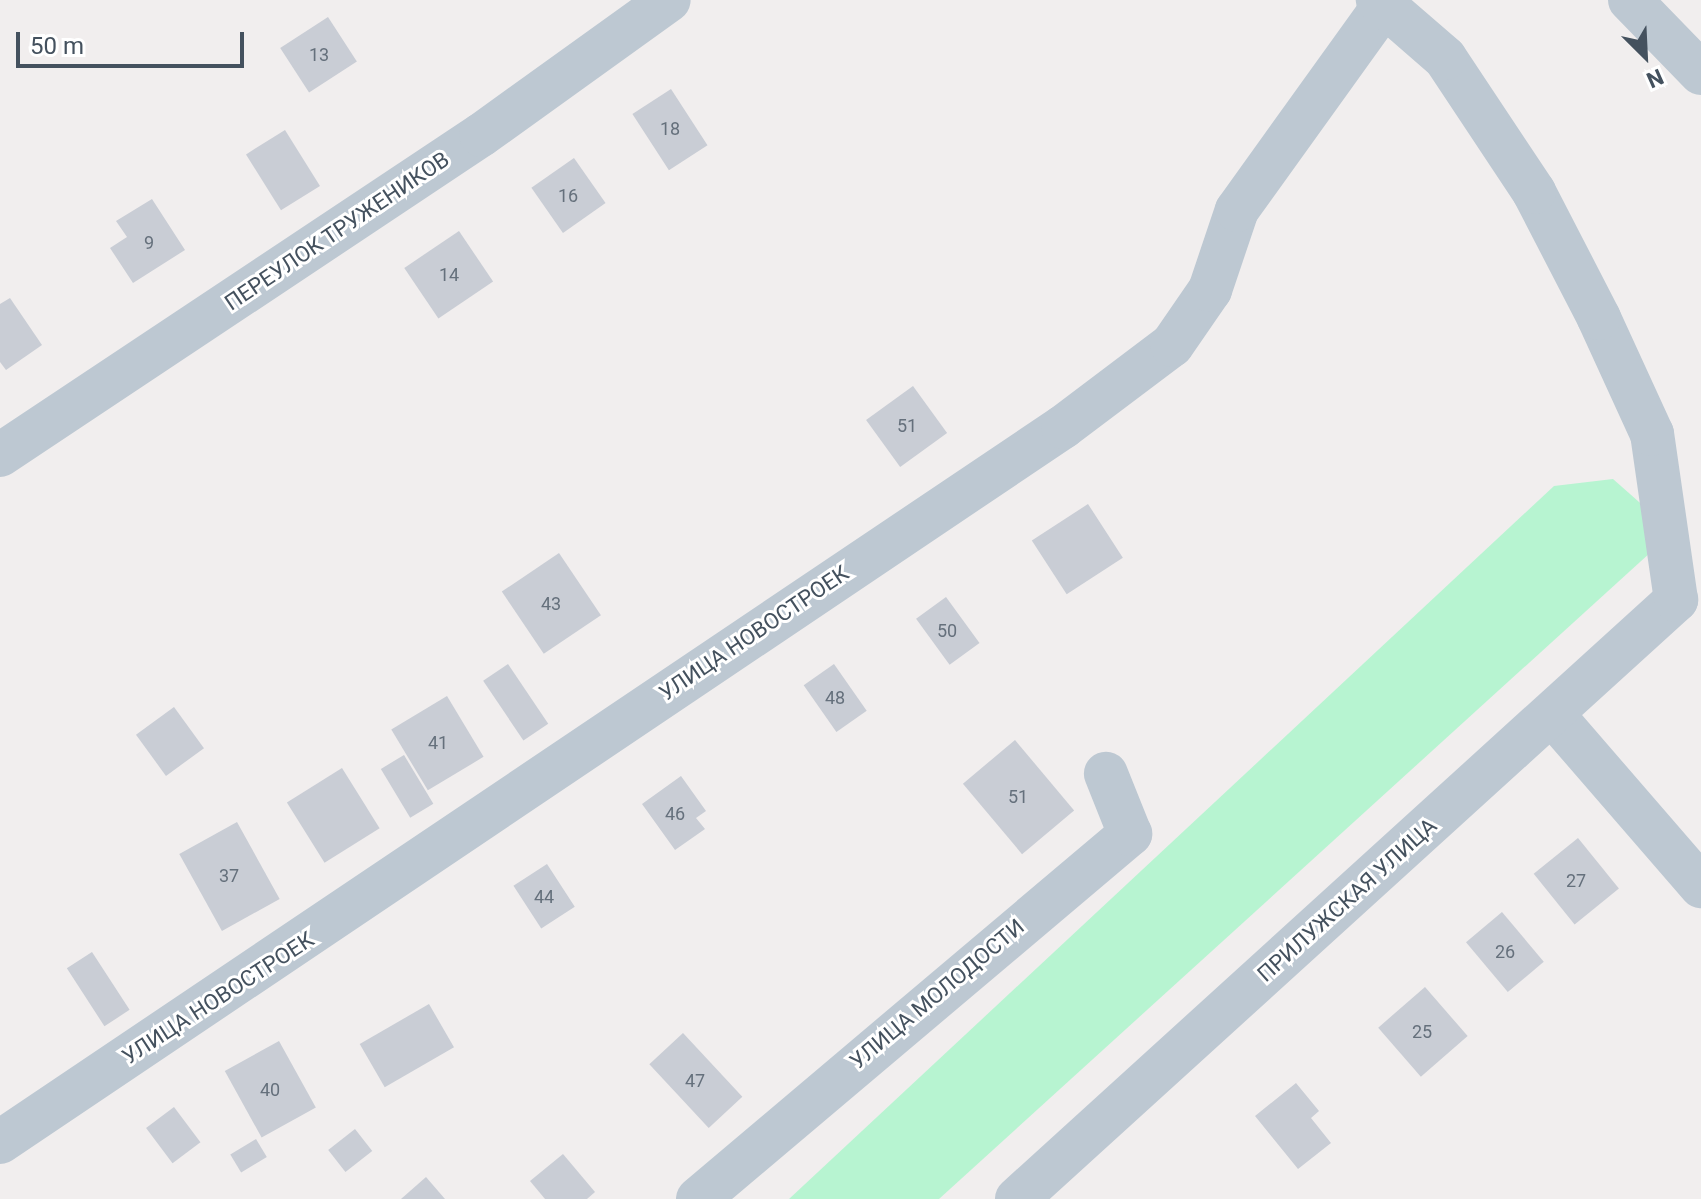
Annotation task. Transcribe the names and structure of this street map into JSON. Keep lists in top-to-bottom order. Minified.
{"streets":{"street":["ПЕРЕУЛОК ТРУЖЕНИКОВ","УЛИЦА НОВОСТРОЕК","ПРИЛУЖСКАЯ УЛИЦА","УЛИЦА МОЛОДОСТИ"]},"crossings":[["УЛИЦА НОВОСТРОЕК","ПРИЛУЖСКАЯ УЛИЦА"]],"house_numbers":["13","18","16","9","14","51","43","50","48","41","51","46","37","27","44","26","25","47","40"],"scale_bar":"50 m","north":"bottom right"}
